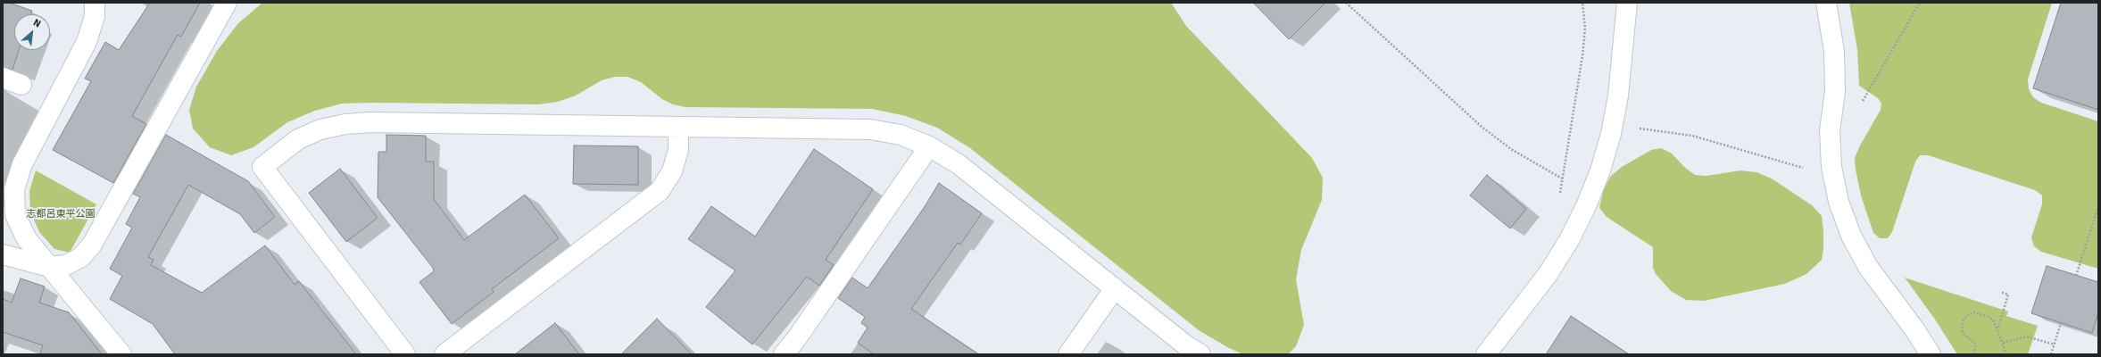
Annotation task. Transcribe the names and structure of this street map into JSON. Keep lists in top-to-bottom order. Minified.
{"parks":["志都呂東平公園"],"north":"top right"}
